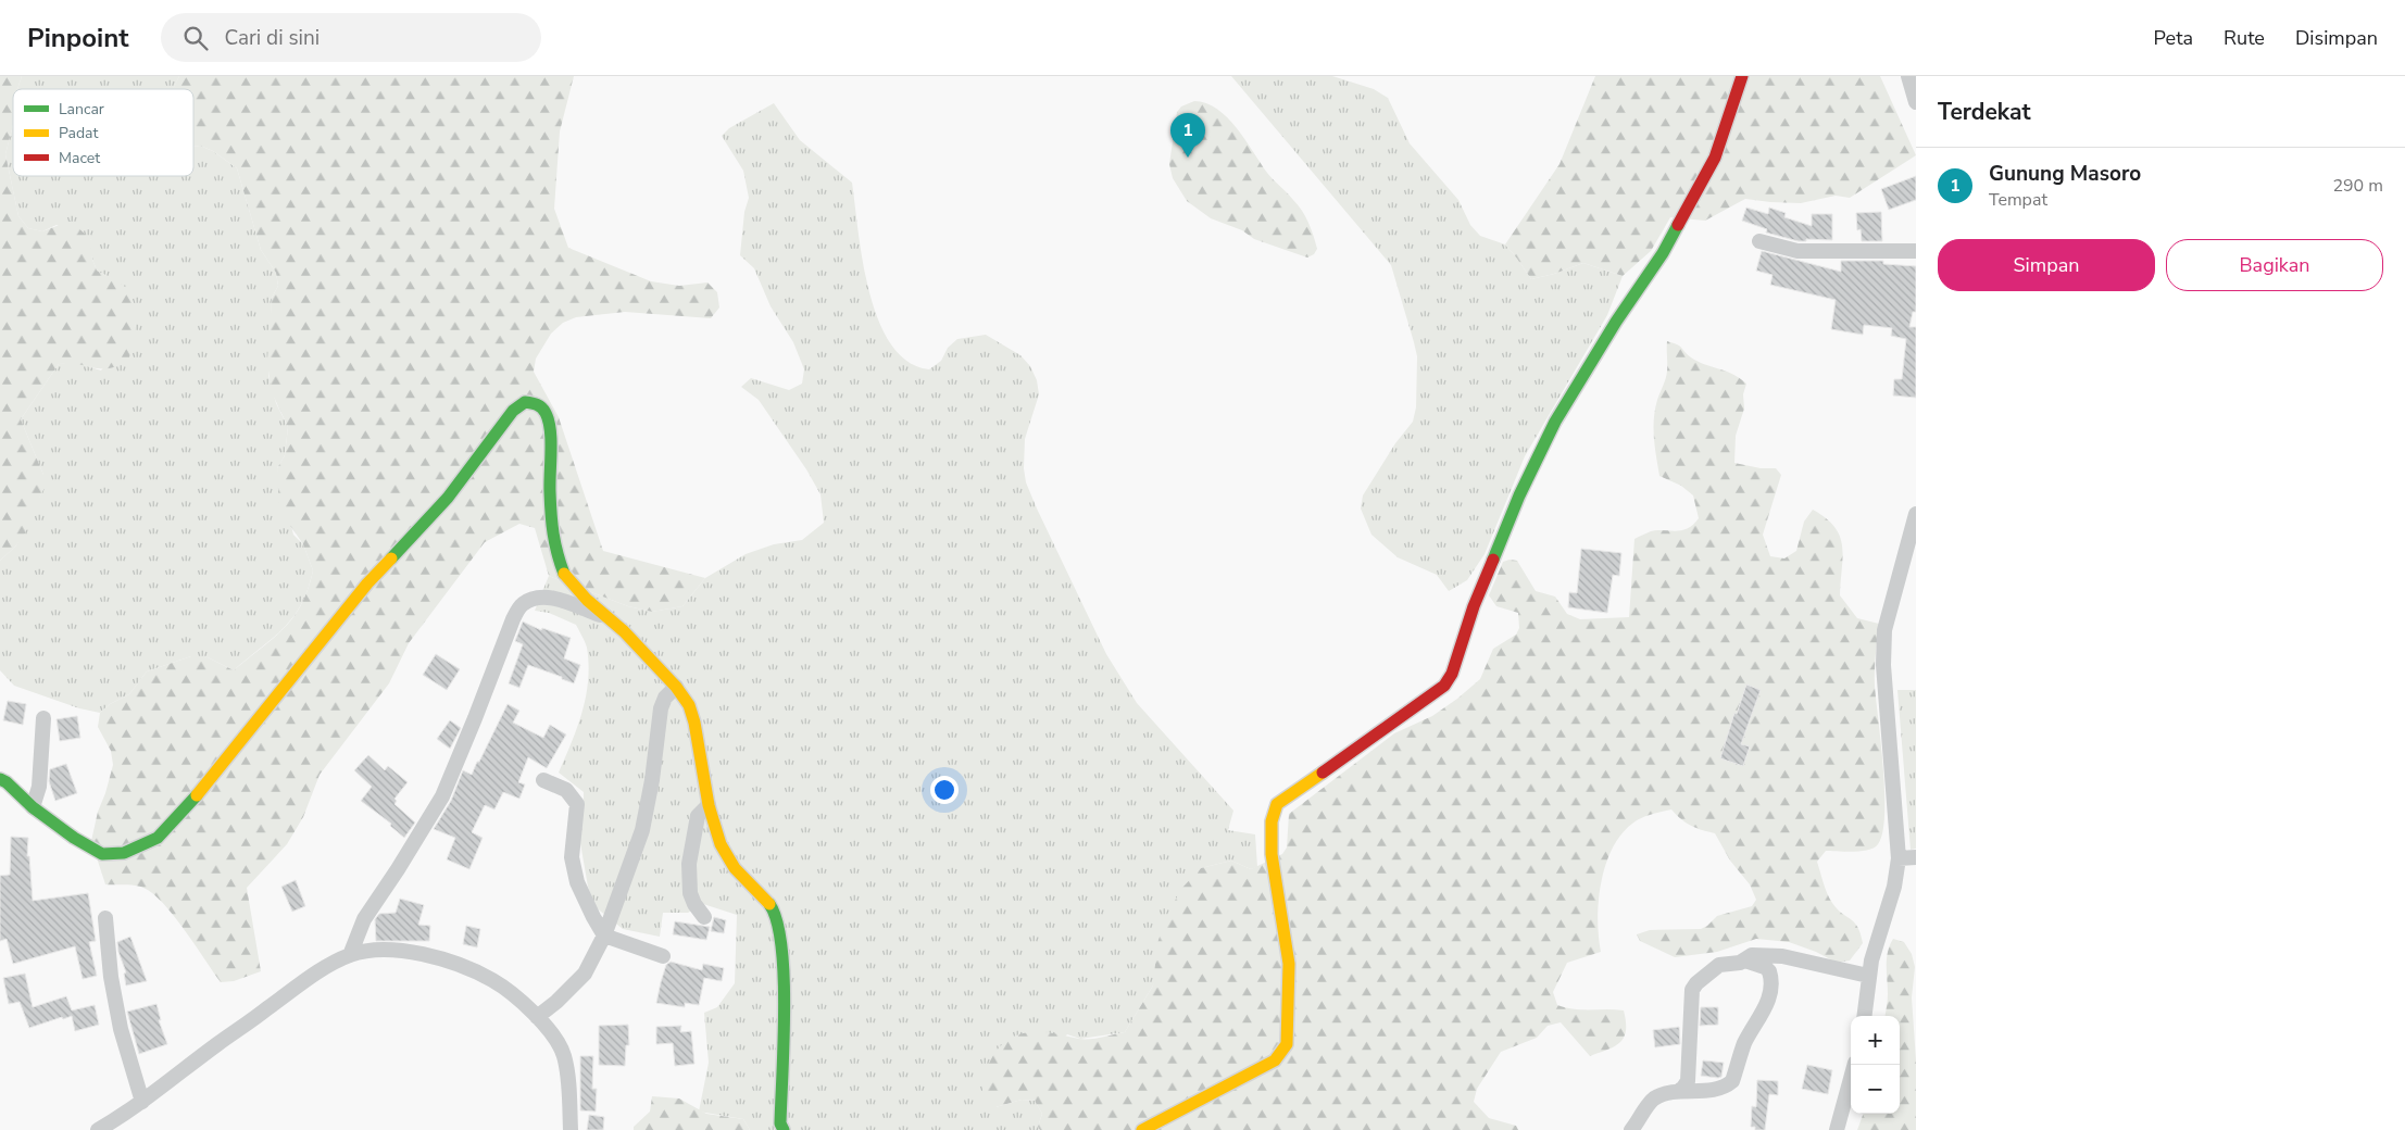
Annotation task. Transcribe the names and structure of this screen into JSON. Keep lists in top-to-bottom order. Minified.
{"legend":["Lancar","Padat","Macet"],"page":{"header":"Pinpoint","search":"Cari di sini","nav":["Peta","Rute","Disimpan"],"heading":"Terdekat","pins":"1","list":[{"mark":"1","name":"Gunung Masoro","note":"Tempat","value":"290 m"}],"buttons":["Simpan","Bagikan"],"map_buttons":["+","−"]}}
